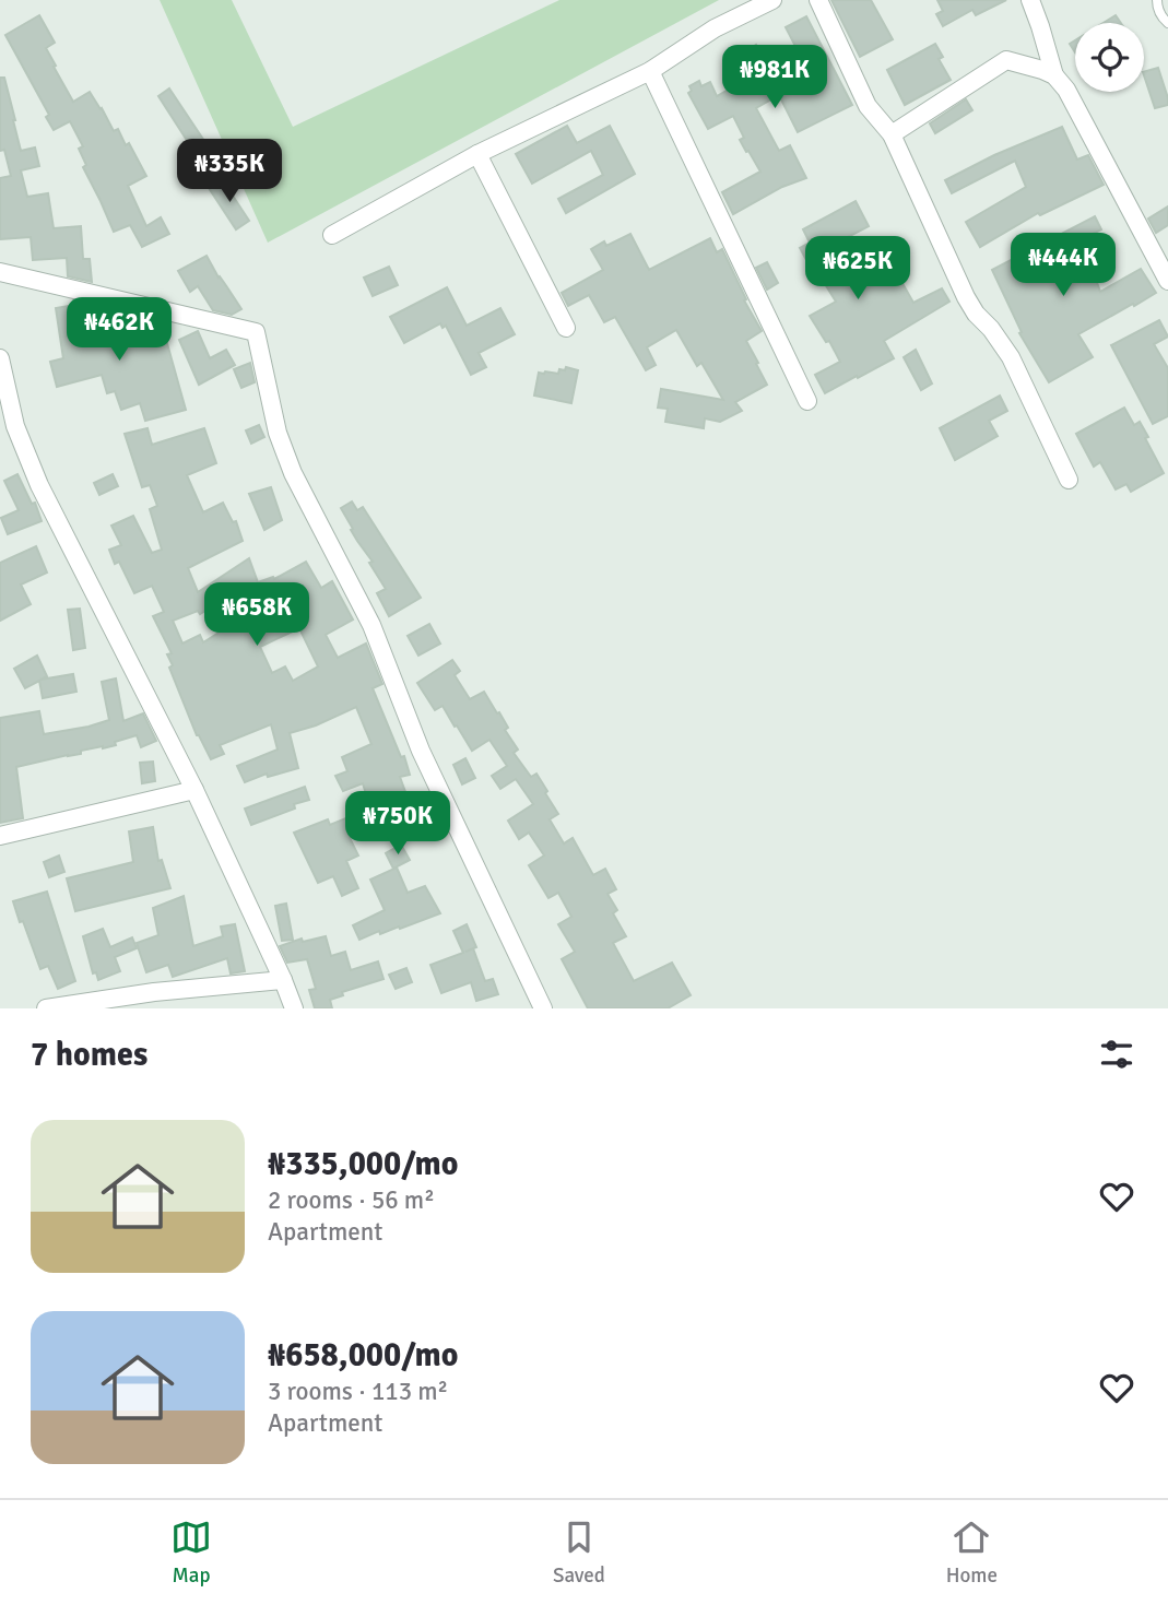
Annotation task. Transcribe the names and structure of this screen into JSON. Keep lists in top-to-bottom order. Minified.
{"page":{"price":["₦981K","₦335K","₦444K","₦625K","₦462K","₦658K","₦750K"],"heading":"7 homes","list":[{"name":"₦335,000/mo","note":"2 rooms · 56 m² · Apartment"},{"name":"₦658,000/mo","note":"3 rooms · 113 m² · Apartment"}],"tabs":["Map","Saved","Home"]}}
